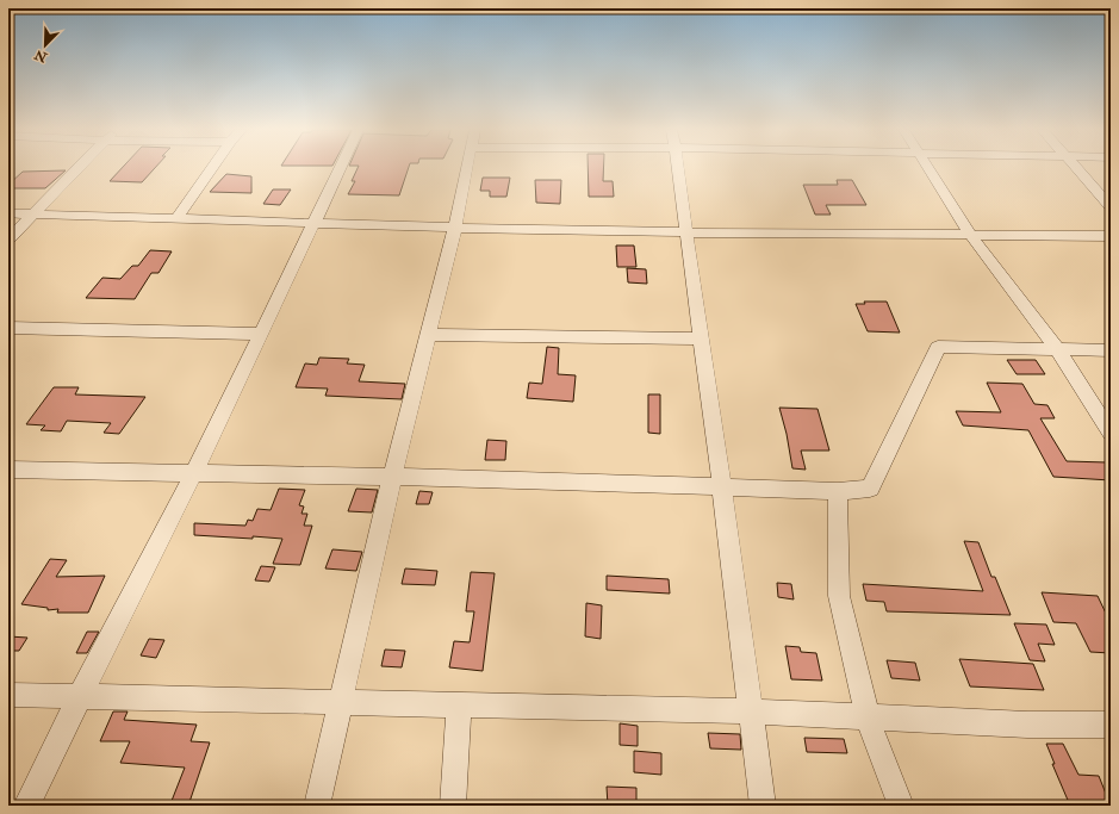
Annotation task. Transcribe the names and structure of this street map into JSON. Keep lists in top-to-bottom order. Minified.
{"north":"bottom left"}
